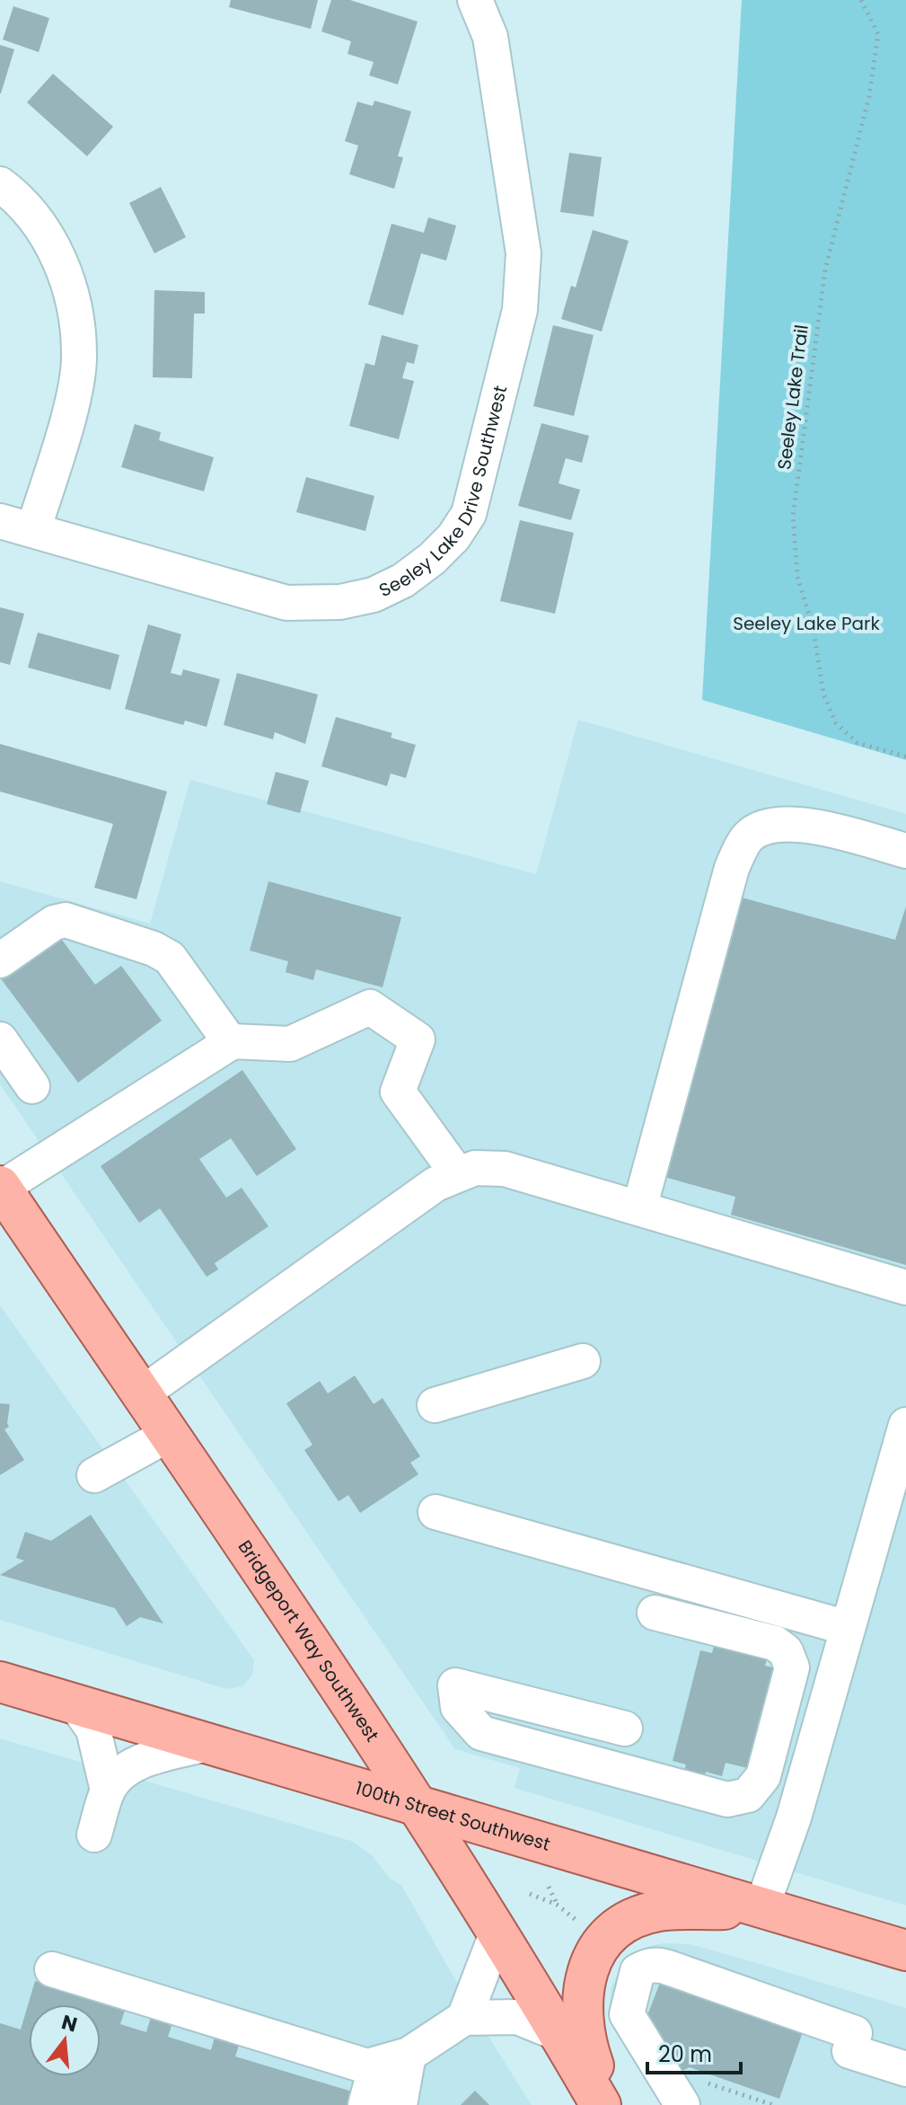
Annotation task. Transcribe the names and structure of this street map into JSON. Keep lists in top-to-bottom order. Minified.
{"streets":{"main road":["Bridgeport Way Southwest","100th Street Southwest"],"street":["Seeley Lake Drive Southwest"],"path":["Seeley Lake Trail"]},"crossings":[["Bridgeport Way Southwest","100th Street Southwest"]],"parks":["Seeley Lake Park"],"scale_bar":"20 m","north":"top"}
